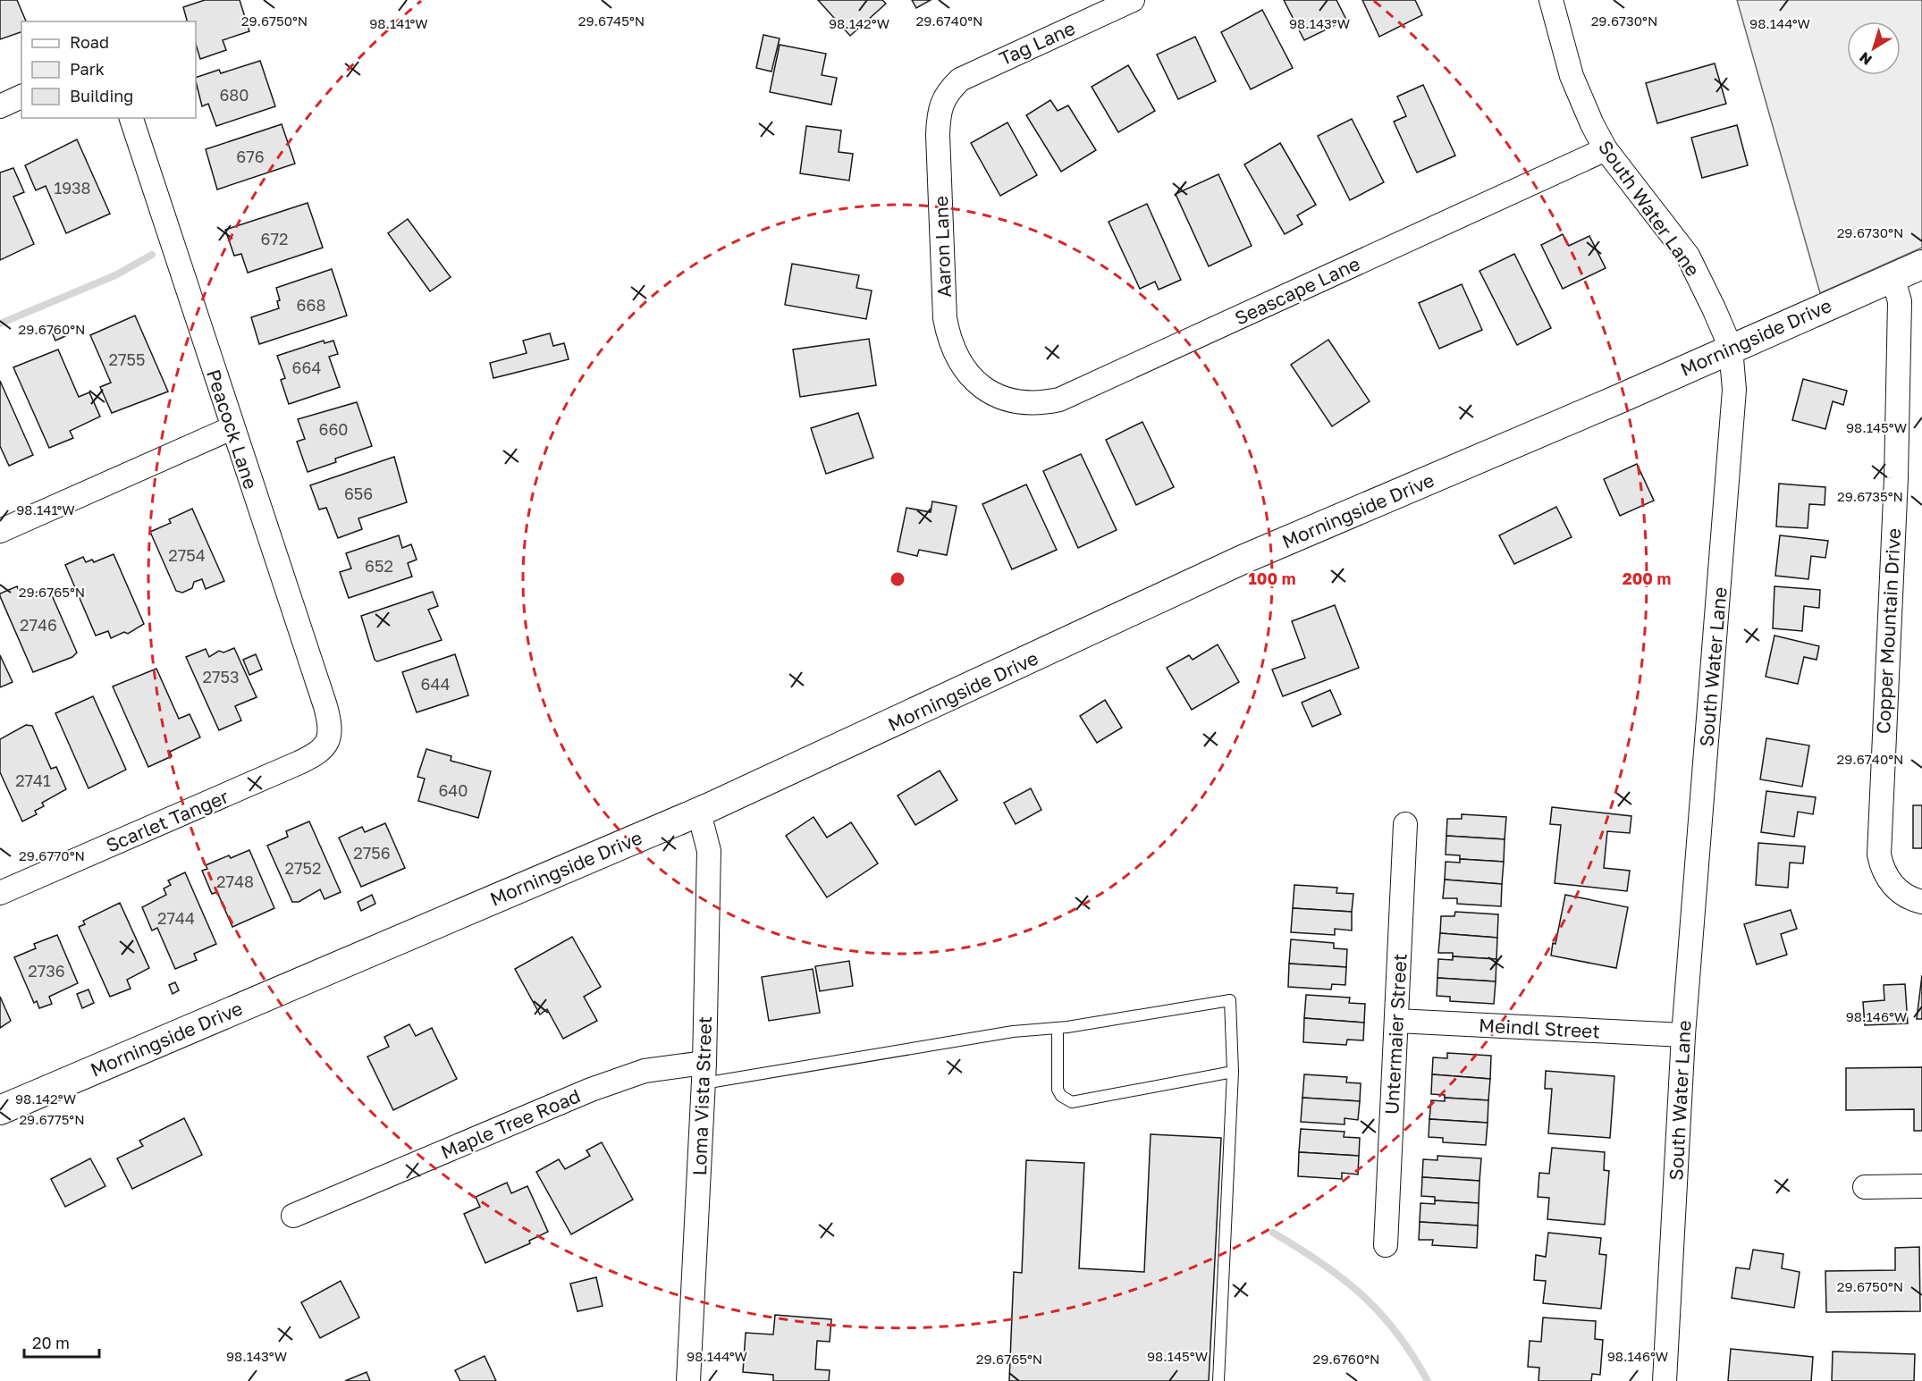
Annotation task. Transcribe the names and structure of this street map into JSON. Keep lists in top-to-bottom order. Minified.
{"streets":{"street":["Tag Lane","South Water Lane","Aaron Lane","Seascape Lane","Morningside Drive","Peacock Lane","Copper Mountain Drive","Scarlet Tanger","Meindl Street","Untermaier Street","Loma Vista Street","Maple Tree Road"]},"crossings":[["Tag Lane","Aaron Lane"],["South Water Lane","Seascape Lane"],["South Water Lane","Morningside Drive"],["South Water Lane","Meindl Street"],["Aaron Lane","Seascape Lane"],["Morningside Drive","Copper Mountain Drive"],["Morningside Drive","Loma Vista Street"],["Peacock Lane","Scarlet Tanger"],["Meindl Street","Untermaier Street"],["Loma Vista Street","Maple Tree Road"]],"house_numbers":["680","676","1938","672","668","2755","664","660","656","2754","652","2746","2753","644","2741","640","2756","2752","2748","2744","2736"],"legend":["Road","Park","Building"],"scale_bar":"20 m","north":"bottom left","coordinates":["29.6750°N","29.6745°N","29.6740°N","29.6730°N","98.141°W","98.142°W","98.143°W","98.144°W","29.6760°N","98.145°W","29.6735°N","29.6765°N","29.6770°N","98.146°W","29.6775°N"],"rings":["100 m","200 m"]}
